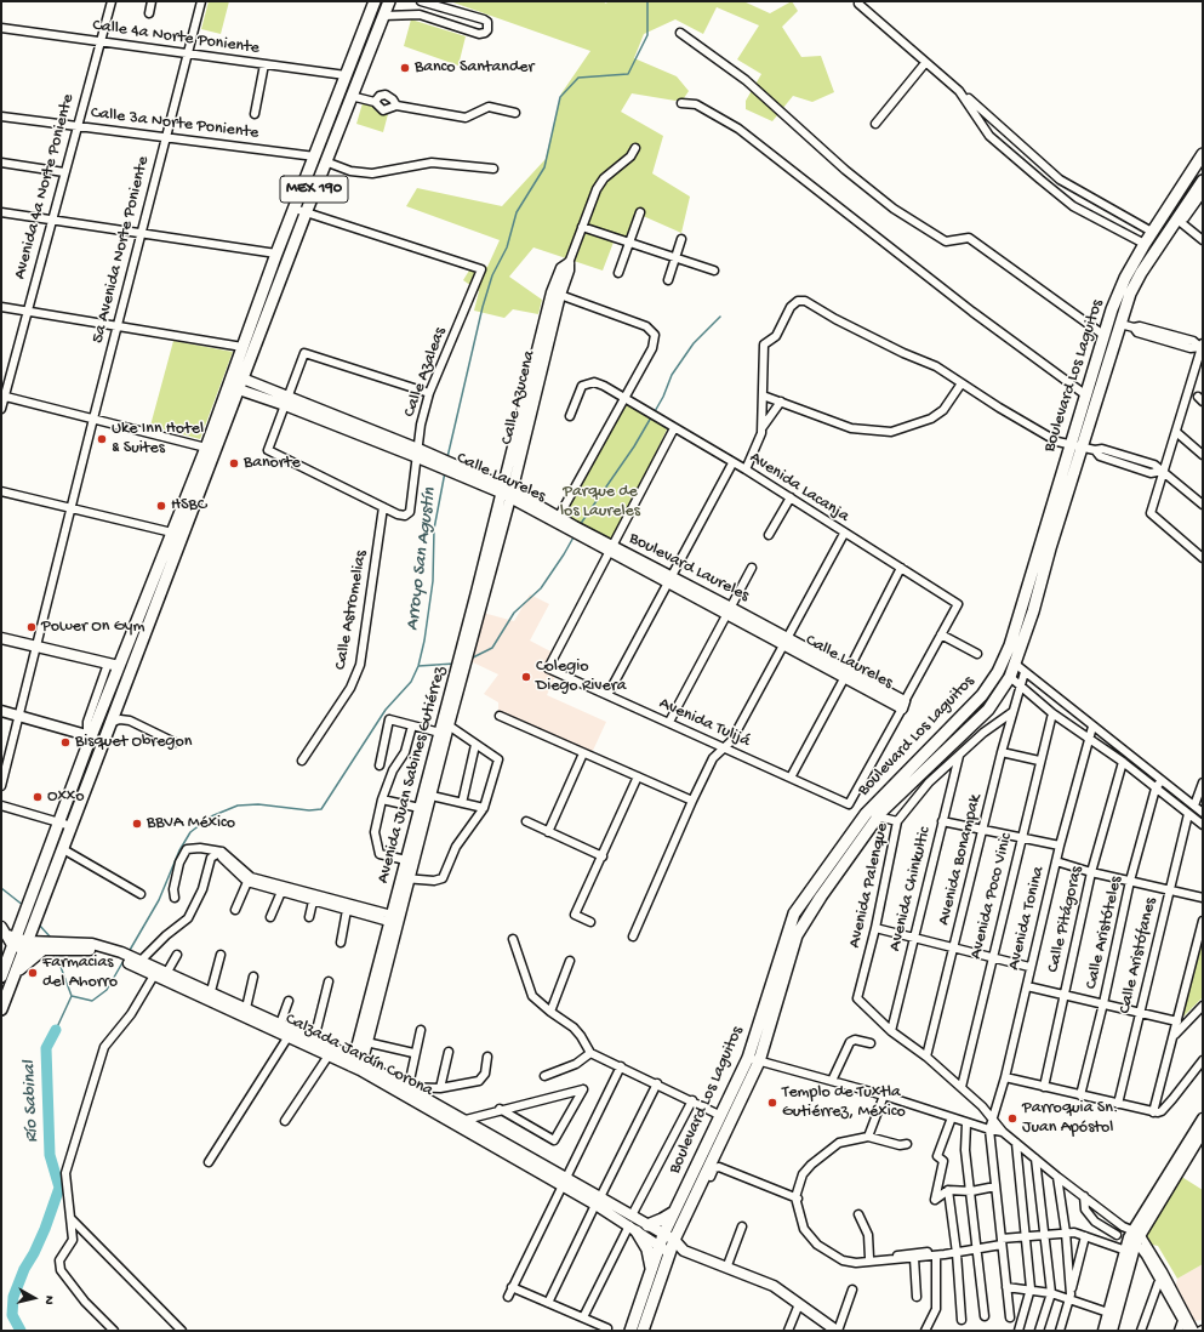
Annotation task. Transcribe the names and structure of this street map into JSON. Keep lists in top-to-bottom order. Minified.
{"streets":{"main road":["MEX 190","Boulevard Los Laguitos"],"street":["Calle 4a Norte Poniente","Calle 3a Norte Poniente","Avenida 4a Norte Poniente","5a Avenida Norte Poniente","Calle Azaleas","Calle Laureles","Avenida Lacanja","Boulevard Laureles","Calle Astromelias","Avenida Tulijá","Avenida Juan Sabines Gutiérrez","Avenida Bonampak","Avenida Palenque","Avenida Chinkultic","Avenida Poco Vinic","Avenida Tonina","Calle Pitágoras","Calle Aristóteles","Calle Aristófanes","Calzada Jardín Corona"]},"crossings":[["Calle 4a Norte Poniente","Avenida 4a Norte Poniente"],["Calle 4a Norte Poniente","MEX 190"],["Calle 4a Norte Poniente","5a Avenida Norte Poniente"],["Calle 3a Norte Poniente","Avenida 4a Norte Poniente"],["Calle 3a Norte Poniente","MEX 190"],["Calle 3a Norte Poniente","5a Avenida Norte Poniente"],["MEX 190","Calle Azaleas"],["MEX 190","Calle Laureles"],["MEX 190","Calzada Jardín Corona"],["Calle Azaleas","Calle Laureles"],["Calle Azaleas","Calle Astromelias"],["Boulevard Los Laguitos","Calzada Jardín Corona"],["Calle Laureles","Boulevard Laureles"],["Boulevard Laureles","Avenida Tulijá"],["Avenida Juan Sabines Gutiérrez","Calzada Jardín Corona"],["Avenida Bonampak","Avenida Palenque"],["Avenida Palenque","Avenida Chinkultic"]],"water":["Arroyo San Agustín","Río Sabinal"],"parks":["Parque de los Laureles"],"places":["Banco Santander","Uke Inn Hotel & Suites","Banorte","HSBC","Power On Gym","Colegio Diego Rivera","Bisquet Obregon","Oxxo","BBVA México","Farmacias del Ahorro","Templo de Tuxtla Gutiérrez, México","Parroquia Sn. Juan Apóstol"],"north":"right"}
